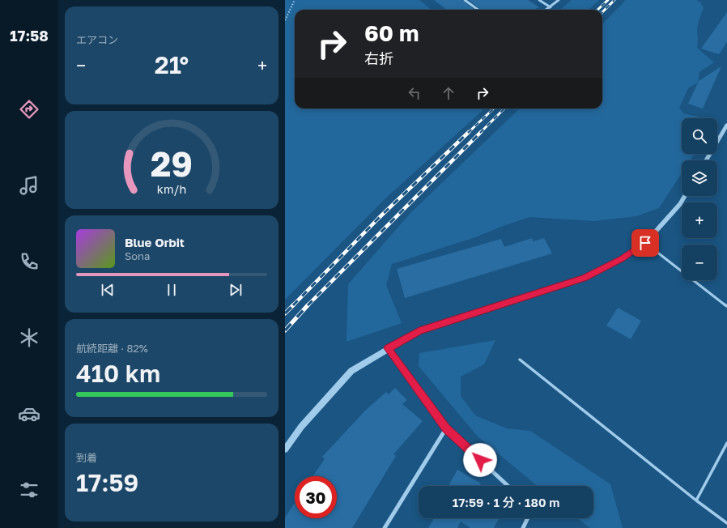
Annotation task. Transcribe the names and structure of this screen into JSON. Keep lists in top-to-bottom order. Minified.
{"page":{"tabs":"17:58","tile":["エアコン",["航続距離 · 82%","410 km"],["到着","17:59"]],"turn":["60 m","右折"],"heat":["−","21°","+"],"map_buttons":["+","−"],"song":["Blue Orbit","Sona"],"limit":"30","trip":"17:59 · 1 分 · 180 m","gauge":["29","km/h"]}}
